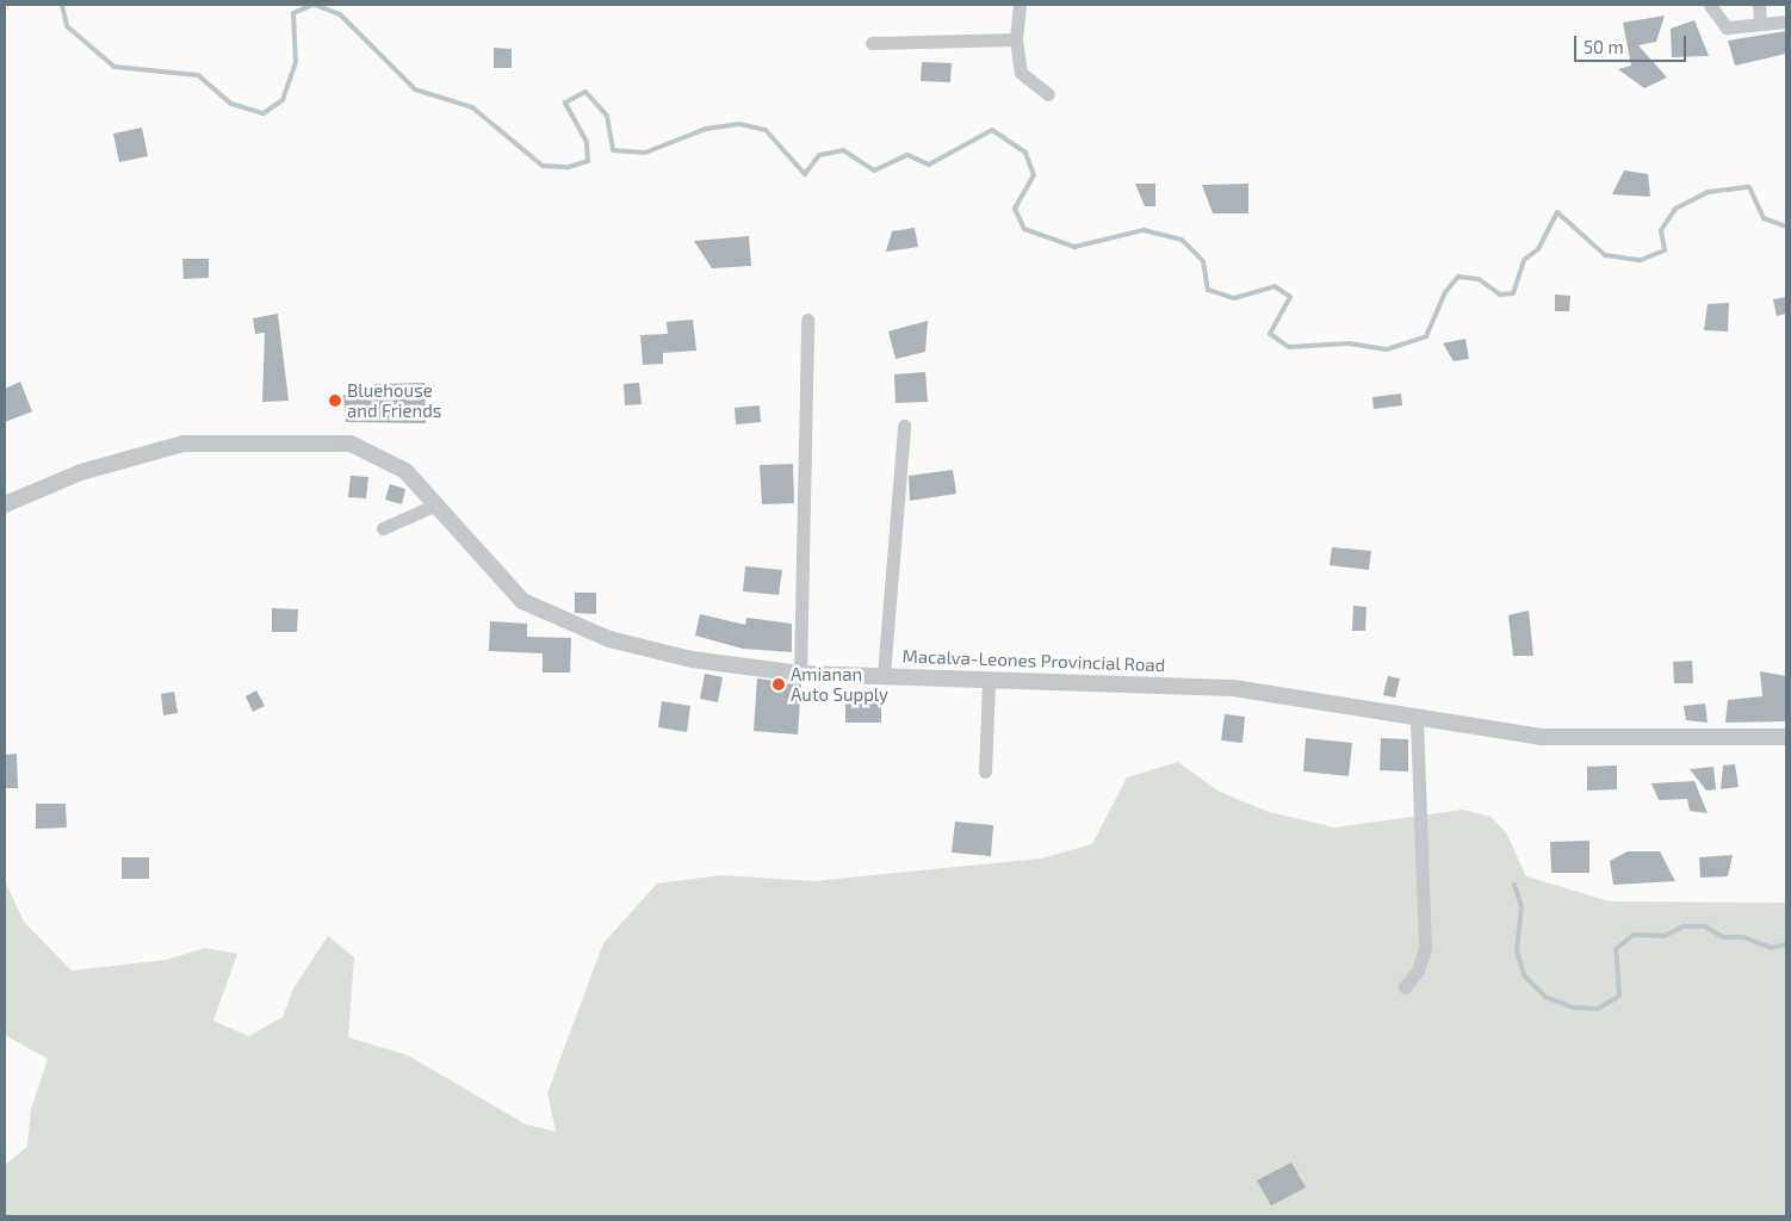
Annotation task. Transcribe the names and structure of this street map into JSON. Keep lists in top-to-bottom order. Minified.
{"streets":{"street":["Macalva-Leones Provincial Road"]},"places":["Bluehouse and Friends","Amianan Auto Supply"],"scale_bar":"50 m"}
